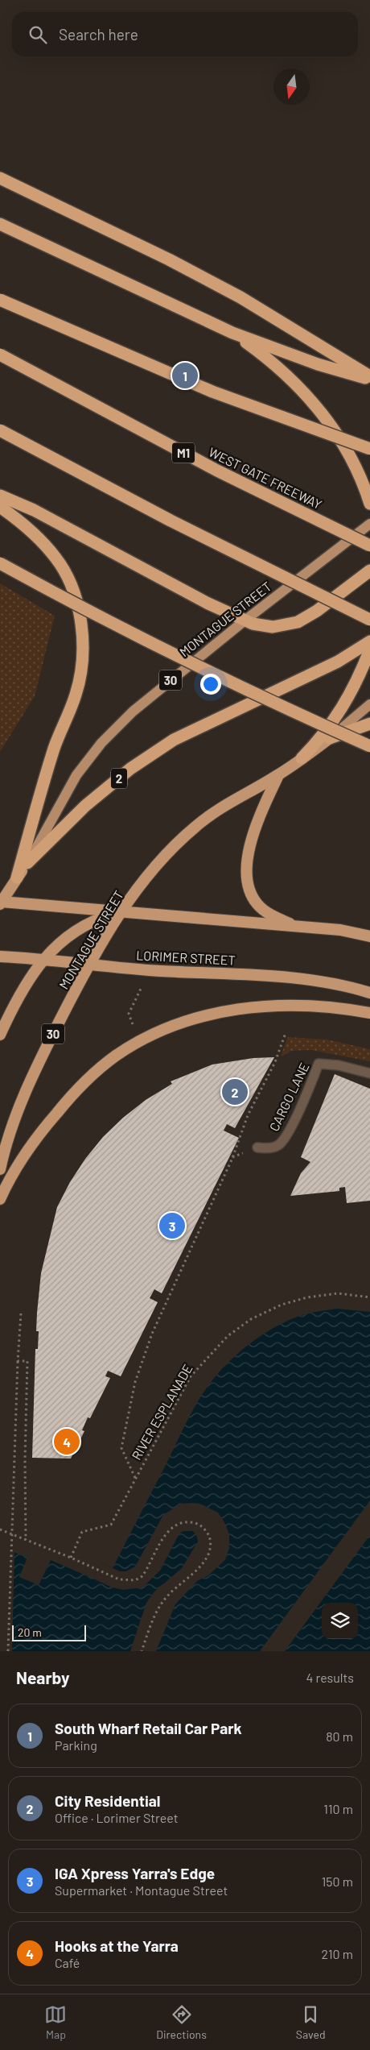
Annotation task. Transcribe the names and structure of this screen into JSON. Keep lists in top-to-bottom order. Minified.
{"streets":{"highway":["M1","WEST GATE FREEWAY","MONTAGUE STREET","30","2","LORIMER STREET"],"lane":["CARGO LANE"],"path":["RIVER ESPLANADE"]},"crossings":[["MONTAGUE STREET","2"],["MONTAGUE STREET","LORIMER STREET"]],"scale_bar":"20 m","north":"bottom","page":{"search":"Search here","pins":["1","2","3","4"],"scale":"20 m","heading":["Nearby","4 results"],"list":[{"mark":"1","name":"South Wharf Retail Car Park","note":"Parking","value":"80 m"},{"mark":"2","name":"City Residential","note":"Office · Lorimer Street","value":"110 m"},{"mark":"3","name":"IGA Xpress Yarra's Edge","note":"Supermarket · Montague Street","value":"150 m"},{"mark":"4","name":"Hooks at the Yarra","note":"Café","value":"210 m"}],"nav":["Map","Directions","Saved"]}}
